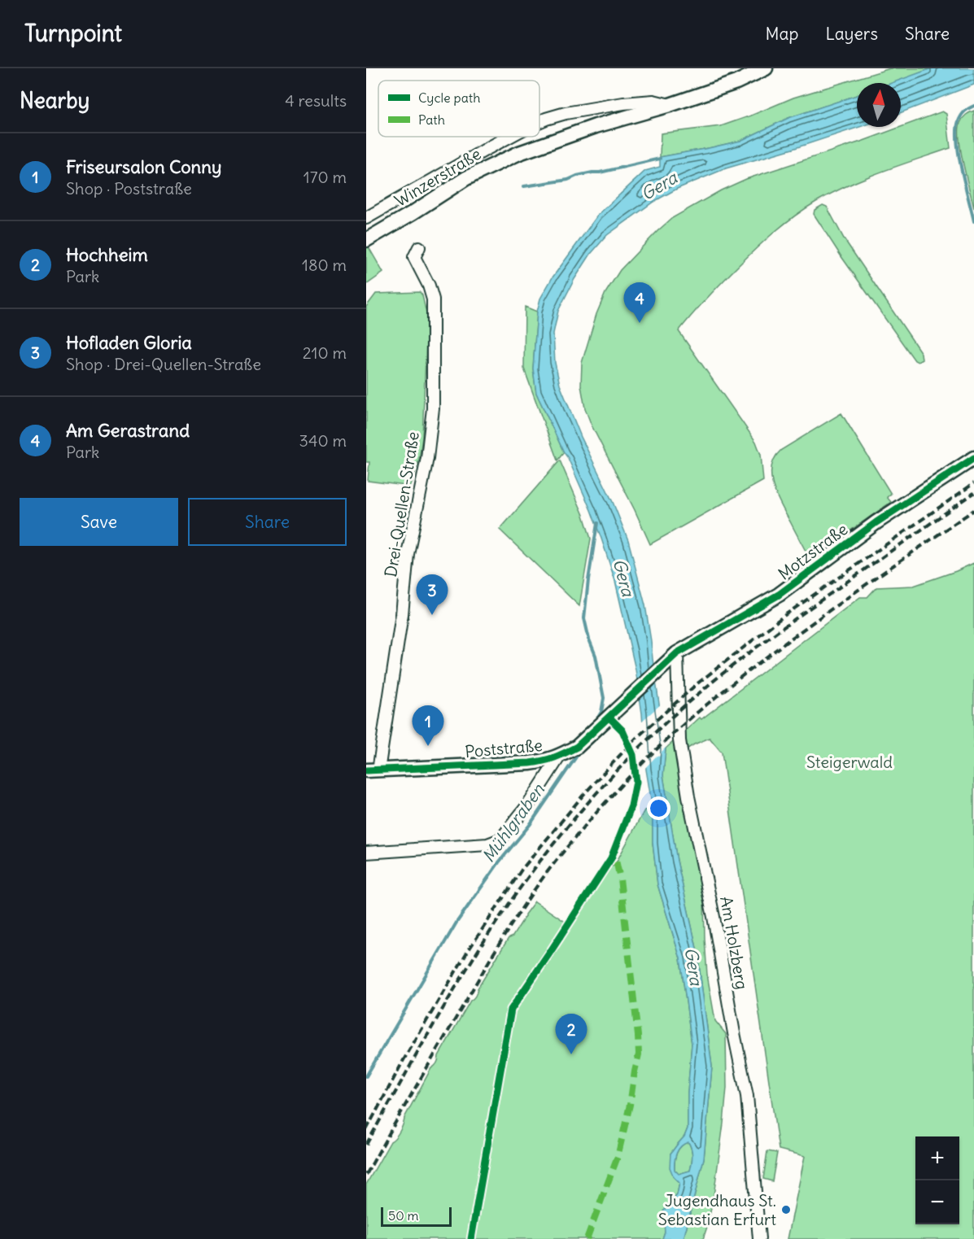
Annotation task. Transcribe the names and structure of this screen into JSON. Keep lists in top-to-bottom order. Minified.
{"streets":{"street":["Winzerstraße","Drei-Quellen-Straße","Motzstraße","Poststraße","Am Holzberg"]},"crossings":[["Drei-Quellen-Straße","Poststraße"],["Motzstraße","Poststraße"],["Motzstraße","Am Holzberg"]],"water":["Gera","Mühlgraben"],"parks":["Steigerwald"],"places":["Jugendhaus St. Sebastian Erfurt"],"legend":["Cycle path","Path"],"scale_bar":"50 m","north":"top","page":{"header":"Turnpoint","nav":["Map","Layers","Share"],"heading":["Nearby","4 results"],"list":[{"mark":"1","name":"Friseursalon Conny","note":"Shop · Poststraße","value":"170 m"},{"mark":"2","name":"Hochheim","note":"Park","value":"180 m"},{"mark":"3","name":"Hofladen Gloria","note":"Shop · Drei-Quellen-Straße","value":"210 m"},{"mark":"4","name":"Am Gerastrand","note":"Park","value":"340 m"}],"pins":["4","3","1","2"],"buttons":["Save","Share"],"map_buttons":["+","−"],"scale":"50 m"}}
